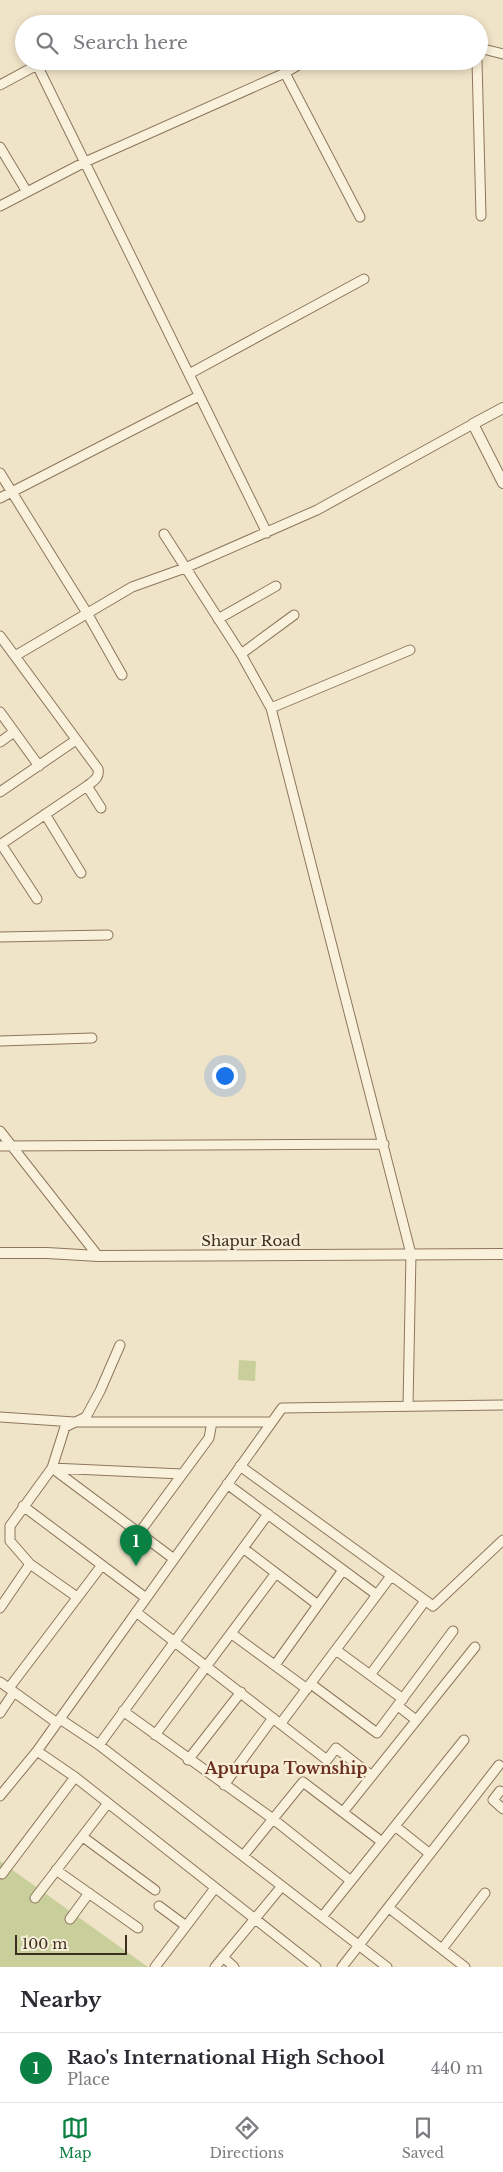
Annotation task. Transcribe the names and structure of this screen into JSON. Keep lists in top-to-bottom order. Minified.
{"streets":{"street":["Shapur Road"]},"districts":["Apurupa Township"],"scale_bar":"100 m","page":{"search":"Search here","pins":"1","scale":"100 m","heading":"Nearby","list":[{"mark":"1","name":"Rao's International High School","note":"Place","value":"440 m"}],"nav":["Map","Directions","Saved"]}}
